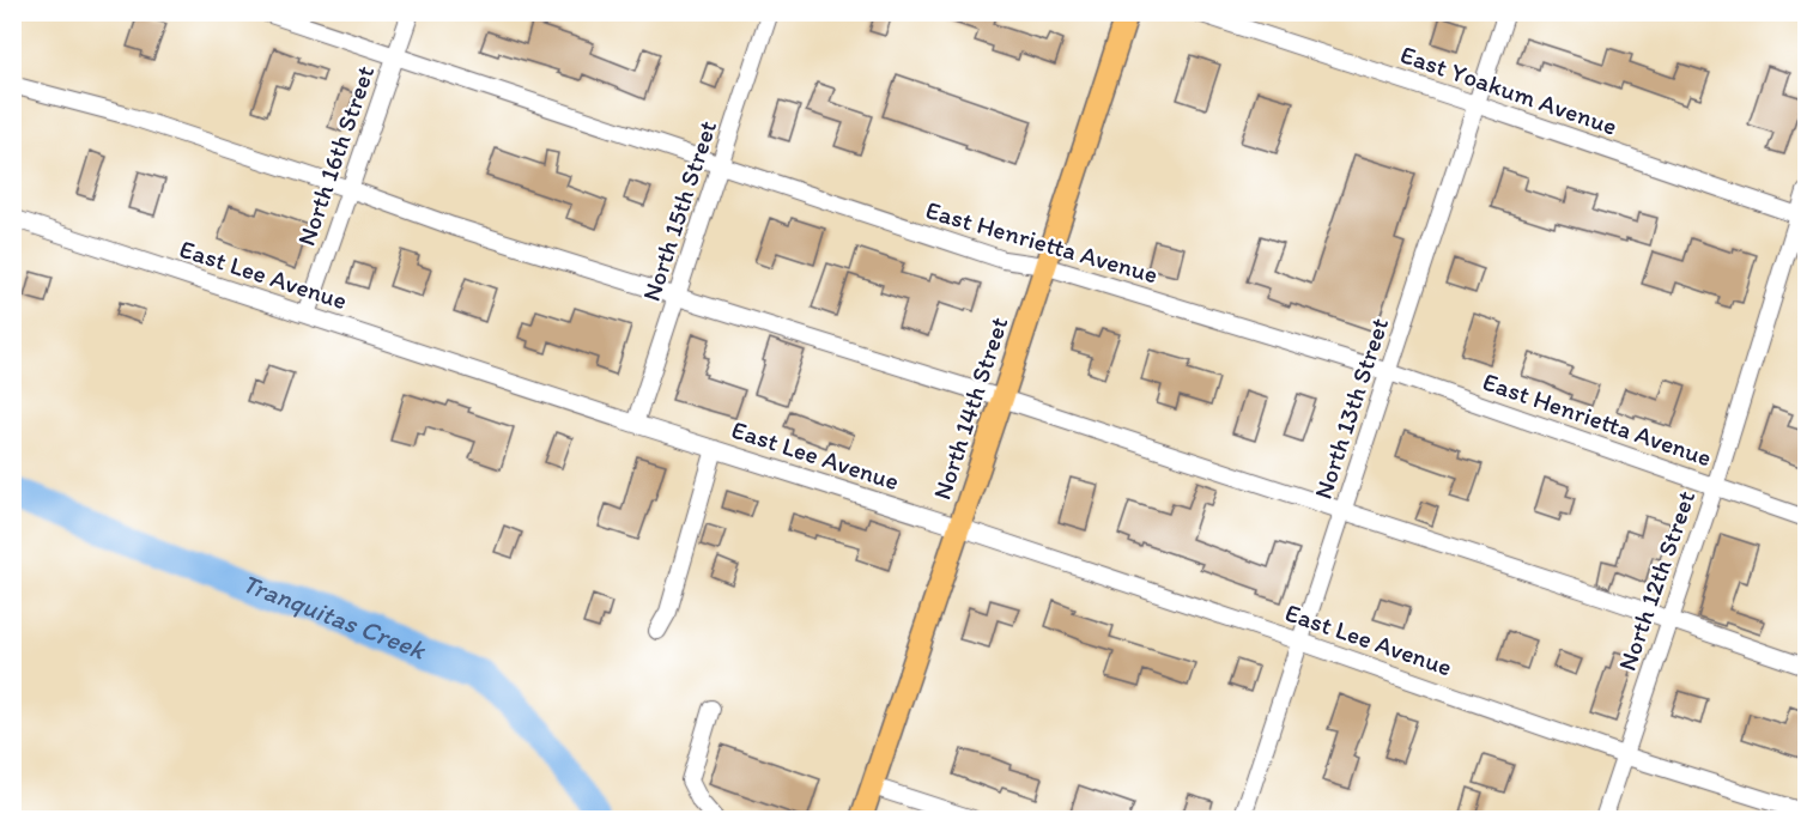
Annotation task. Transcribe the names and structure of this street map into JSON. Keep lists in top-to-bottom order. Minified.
{"streets":{"main road":["North 14th Street"],"street":["East Yoakum Avenue","North 16th Street","North 15th Street","East Henrietta Avenue","East Lee Avenue","North 13th Street","North 12th Street"]},"crossings":[["East Yoakum Avenue","North 13th Street"],["East Yoakum Avenue","North 12th Street"],["North 16th Street","East Henrietta Avenue"],["North 16th Street","East Lee Avenue"],["North 15th Street","East Henrietta Avenue"],["North 15th Street","East Lee Avenue"],["East Henrietta Avenue","North 14th Street"],["East Henrietta Avenue","North 13th Street"],["East Henrietta Avenue","North 12th Street"],["East Lee Avenue","North 14th Street"],["East Lee Avenue","North 13th Street"],["East Lee Avenue","North 12th Street"]],"water":["Tranquitas Creek"]}
